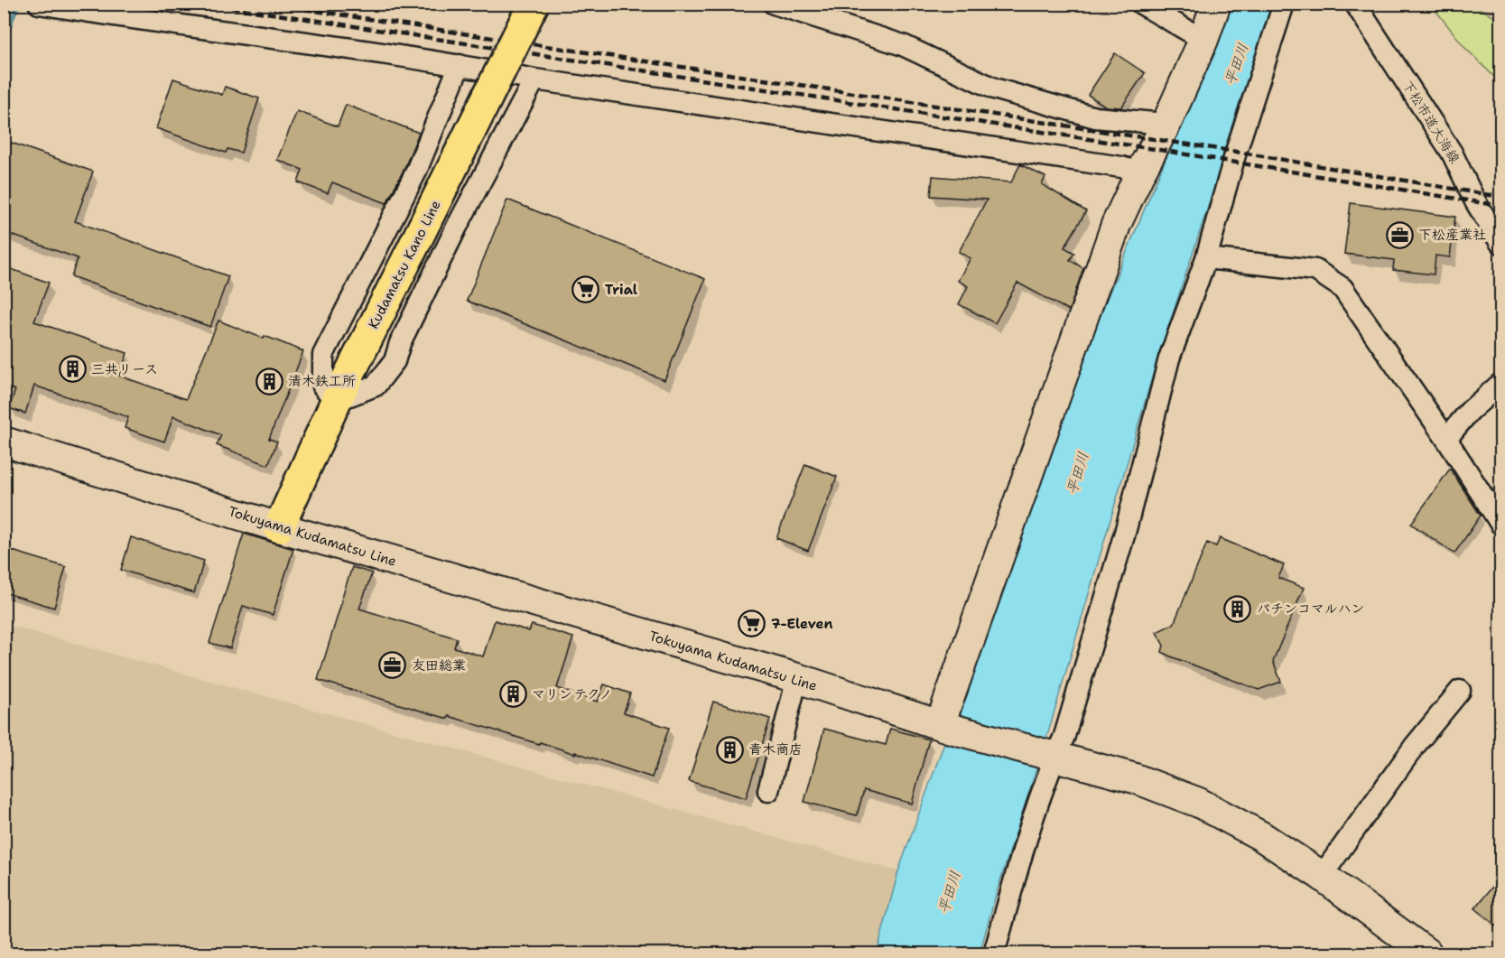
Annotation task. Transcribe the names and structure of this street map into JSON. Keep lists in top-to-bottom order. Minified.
{"streets":{"main road":["Kudamatsu Kano Line","Tokuyama Kudamatsu Line"],"street":["下松市道大海線"]},"crossings":[["Kudamatsu Kano Line","Tokuyama Kudamatsu Line"]],"water":["平田川"],"places":{"office":["下松産業社","友田総業"],"supermarket":["Trial","7-Eleven"],"building":["三共リース","清木鉄工所","パチンコマルハン","マリンテクノ","青木商店"]}}
